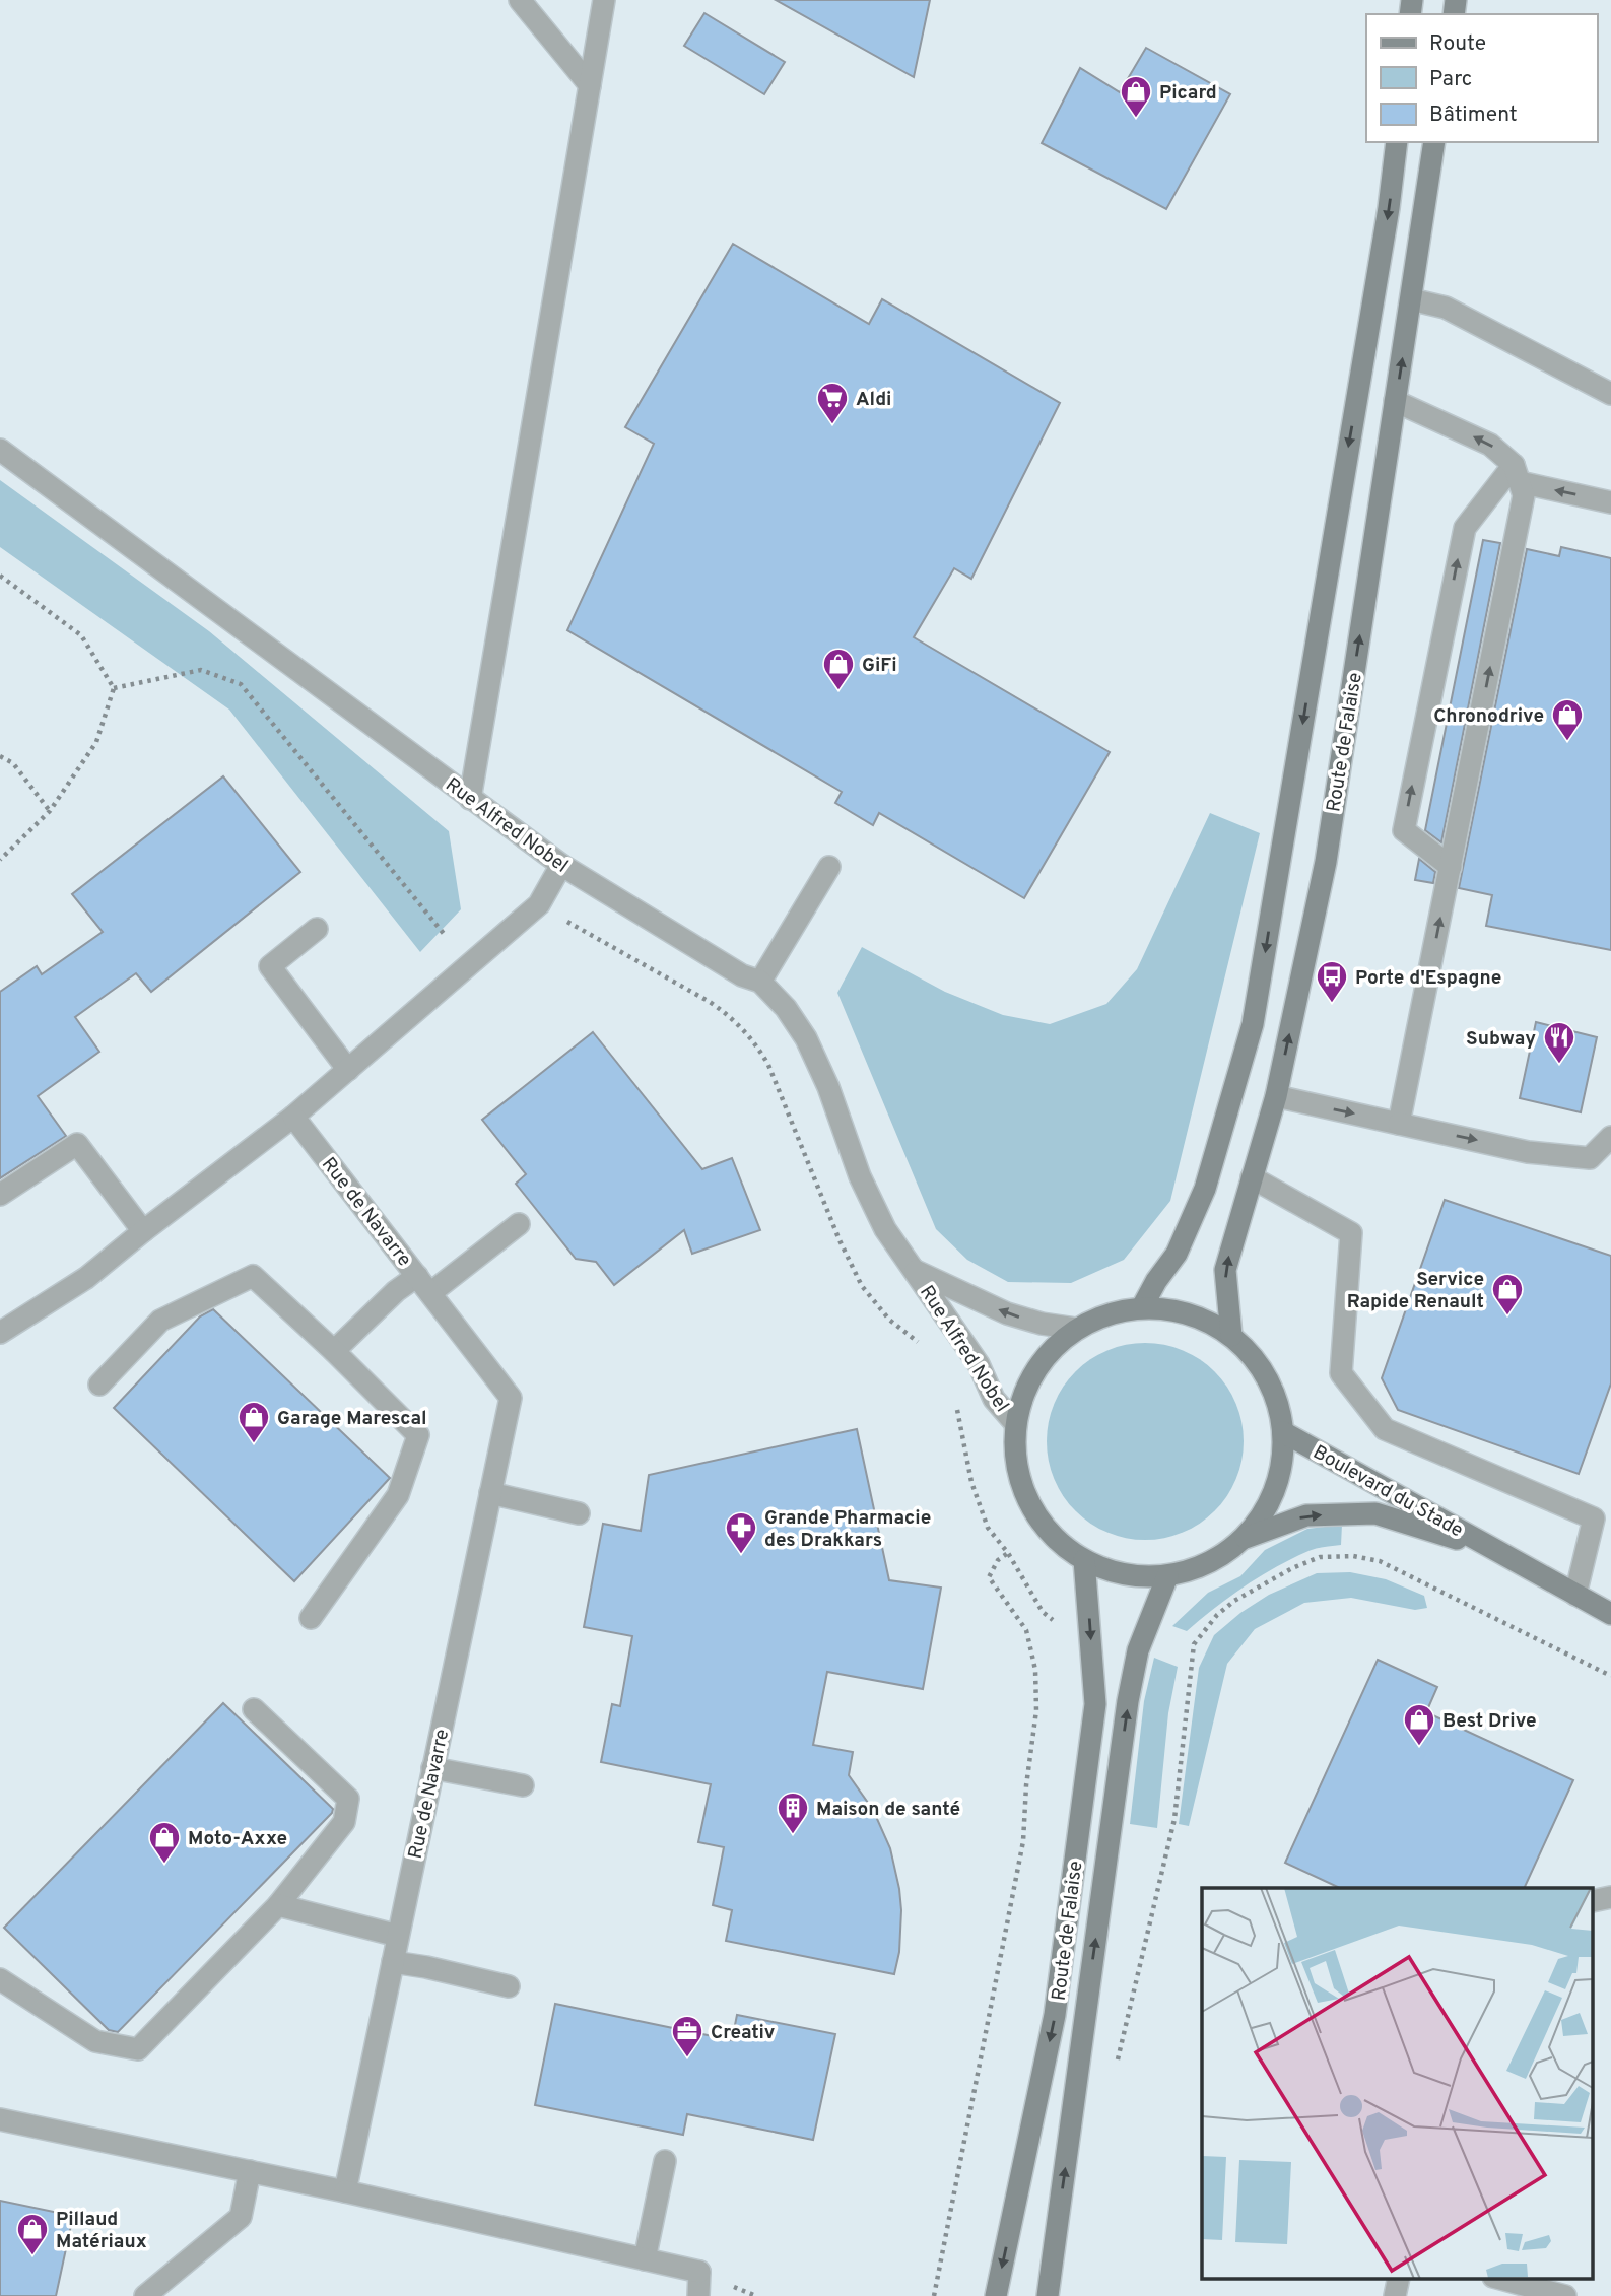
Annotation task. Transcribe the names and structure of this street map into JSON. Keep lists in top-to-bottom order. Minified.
{"streets":{"main road":["Route de Falaise","Boulevard du Stade"],"street":["Rue Alfred Nobel","Rue de Navarre"]},"one_way":["Boulevard du Stade"],"places":{"shop":["Picard","GiFi","Chronodrive","Service Rapide Renault","Garage Marescal","Best Drive","Moto-Axxe","Pillaud Matériaux"],"supermarket":["Aldi"],"bus stop":["Porte d'Espagne"],"restaurant":["Subway"],"pharmacy":["Grande Pharmacie des Drakkars"],"building":["Maison de santé"],"office":["Creativ"]},"legend":["Route","Parc","Bâtiment"]}
